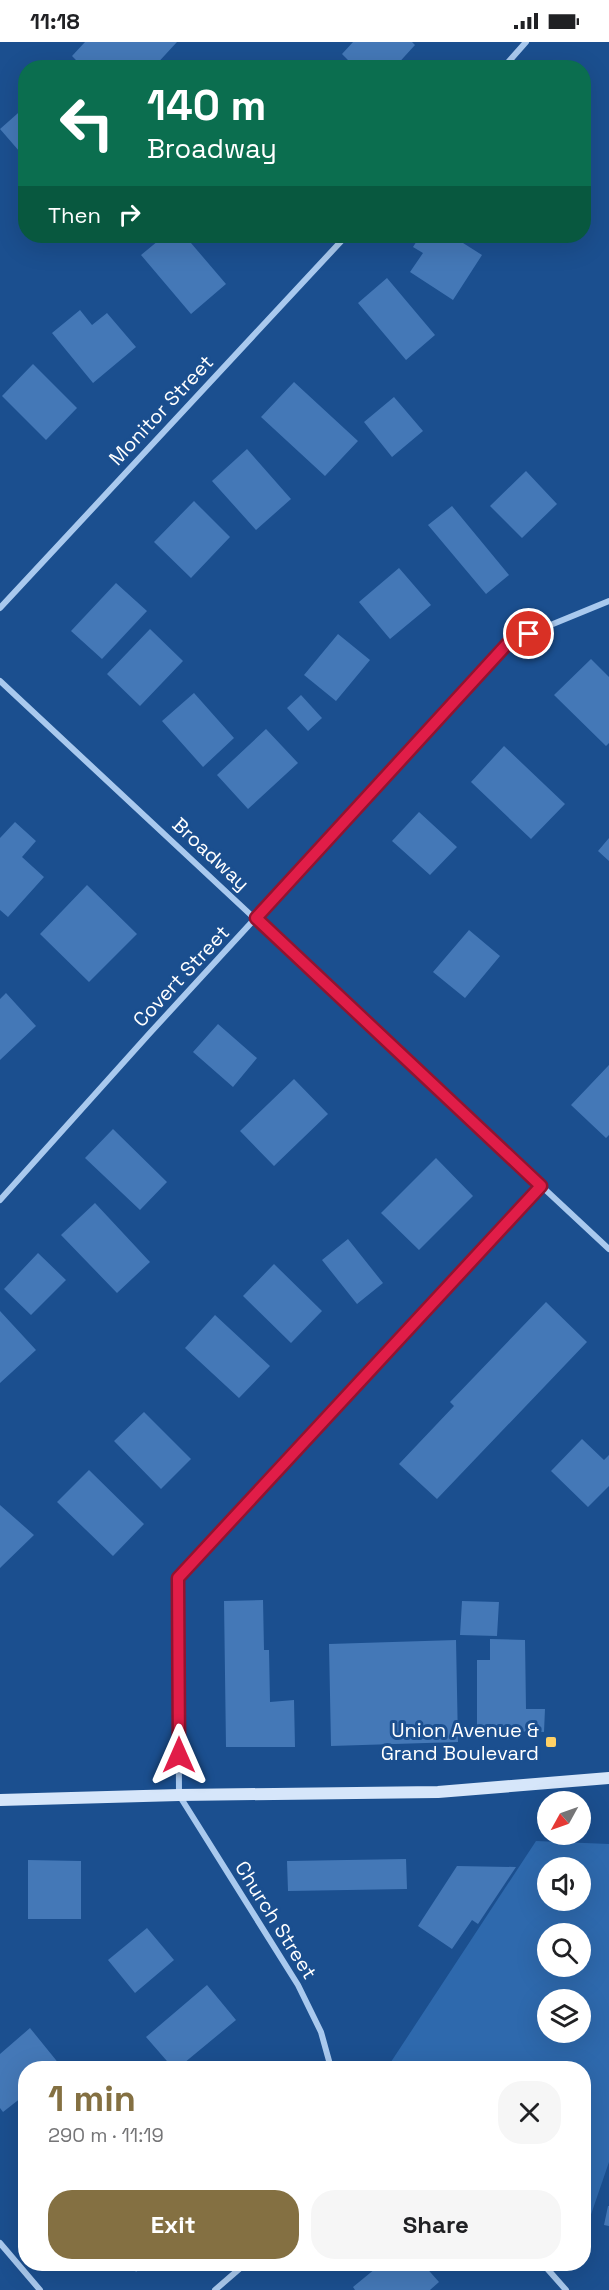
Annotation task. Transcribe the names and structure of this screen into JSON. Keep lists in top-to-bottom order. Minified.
{"streets":{"street":["Monitor Street","Broadway","Covert Street","Church Street"]},"crossings":[["Broadway","Covert Street"]],"places":{"transit":["Union Avenue & Grand Boulevard"]},"north":"bottom left","page":{"status":"11:18","turn":["140 m","Broadway"],"then":"Then","heading":["1 min","290 m · 11:19"],"buttons":["Exit","Share"]}}
